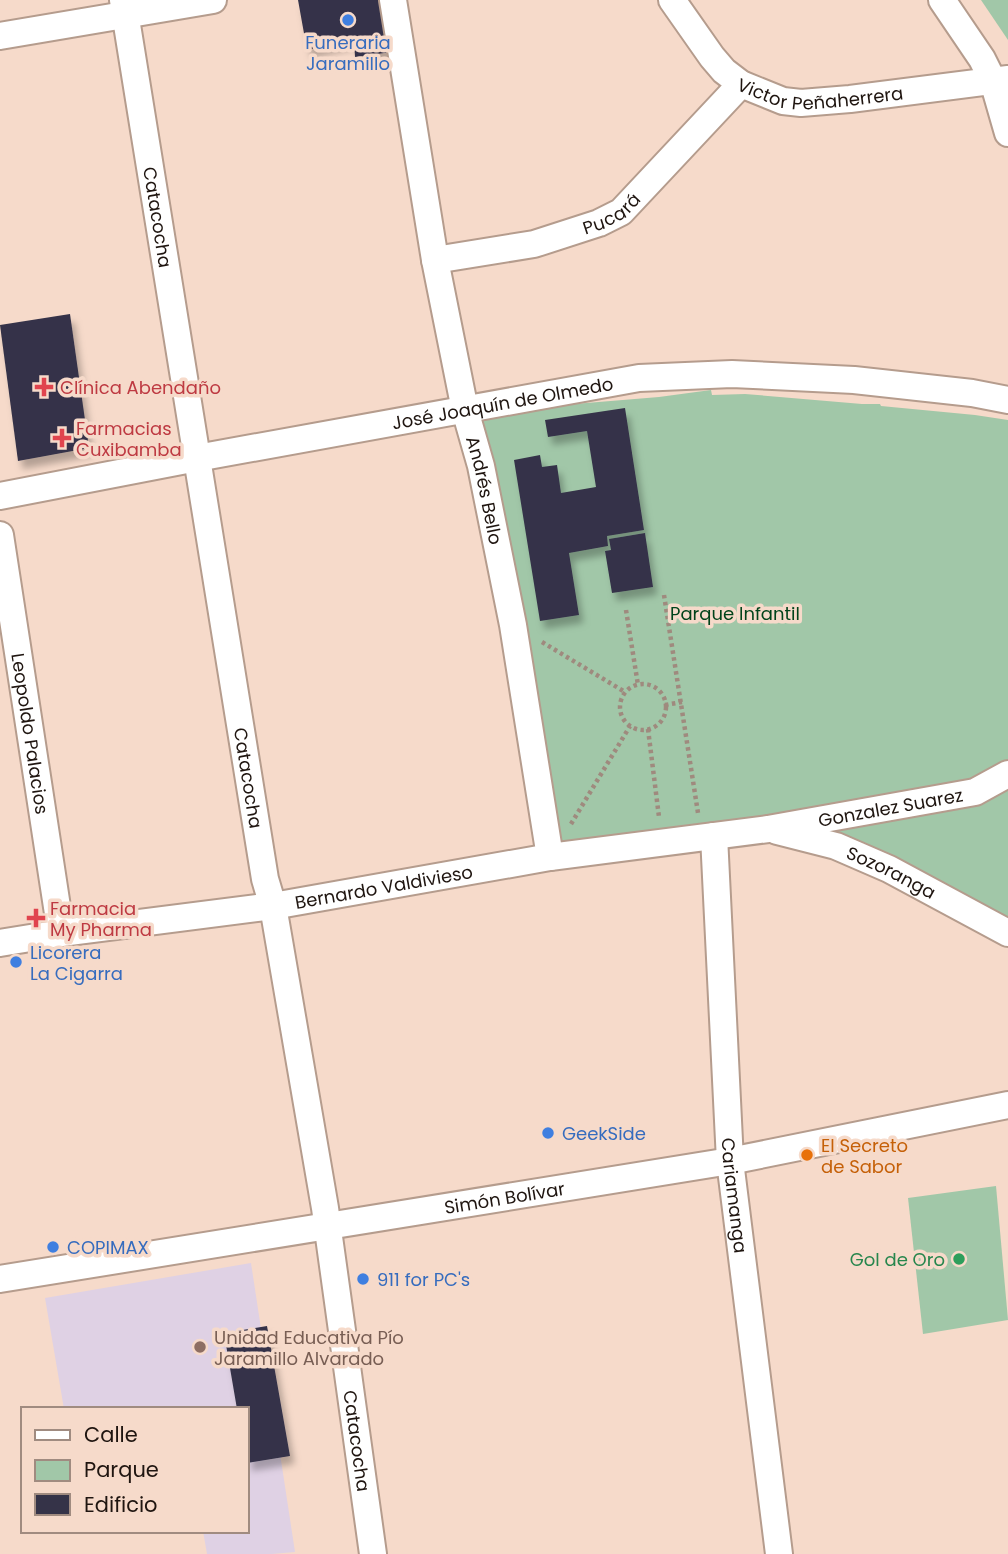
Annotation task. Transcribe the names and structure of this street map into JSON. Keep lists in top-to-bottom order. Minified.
{"streets":{"street":["Victor Peñaherrera","Pucará","Catacocha","José Joaquín de Olmedo","Andrés Bello","Leopoldo Palacios","Gonzalez Suarez","Sozoranga","Bernardo Valdivieso","Cariamanga","Simón Bolívar"]},"crossings":[["Victor Peñaherrera","Pucará"],["Pucará","Andrés Bello"],["Catacocha","José Joaquín de Olmedo"],["Catacocha","Bernardo Valdivieso"],["Catacocha","Simón Bolívar"],["José Joaquín de Olmedo","Andrés Bello"],["Andrés Bello","Bernardo Valdivieso"],["Leopoldo Palacios","Bernardo Valdivieso"],["Gonzalez Suarez","Sozoranga"],["Gonzalez Suarez","Bernardo Valdivieso"],["Sozoranga","Bernardo Valdivieso"],["Bernardo Valdivieso","Cariamanga"],["Cariamanga","Simón Bolívar"]],"parks":["Parque Infantil"],"places":{"other":["Funeraria Jaramillo","Licorera La Cigarra","GeekSide","El Secreto de Sabor","COPIMAX","Gol de Oro","911 for PC's","Unidad Educativa Pío Jaramillo Alvarado"],"health":["Clínica Abendaño","Farmacias Cuxibamba","Farmacia My Pharma"]},"legend":["Calle","Parque","Edificio"]}
